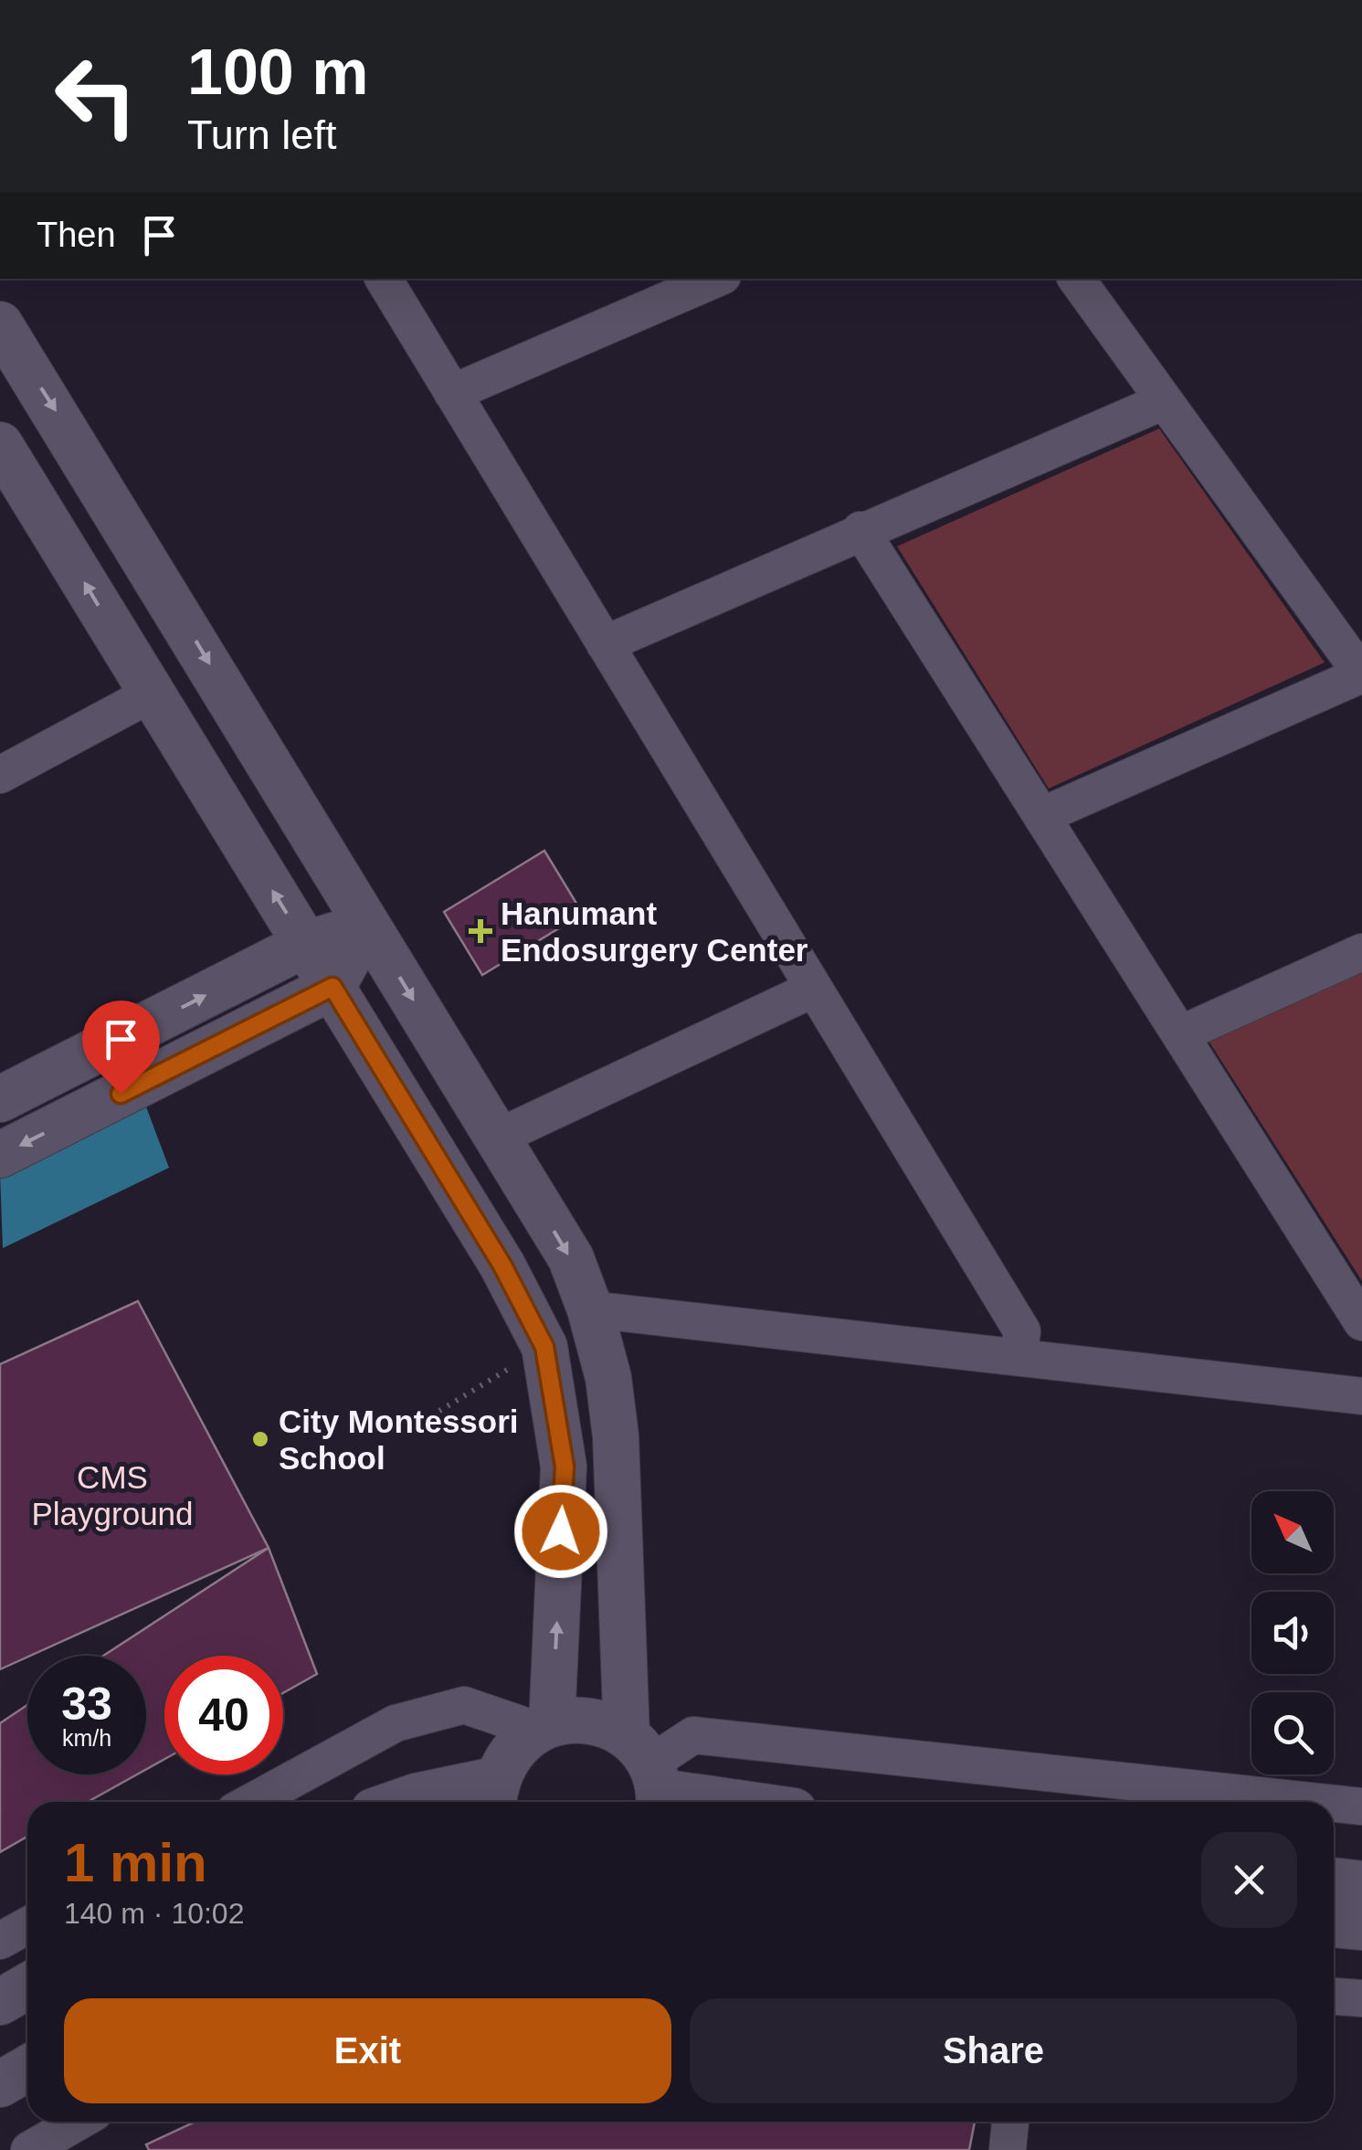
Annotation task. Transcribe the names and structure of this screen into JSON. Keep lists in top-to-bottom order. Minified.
{"parks":["CMS Playground"],"places":{"health":["Hanumant Endosurgery Center"],"other":["City Montessori School"]},"north":"top left","page":{"turn":["100 m","Turn left"],"then":"Then","speed":"33 km/h","limit":"40","heading":["1 min","140 m · 10:02"],"buttons":["Exit","Share"]}}
